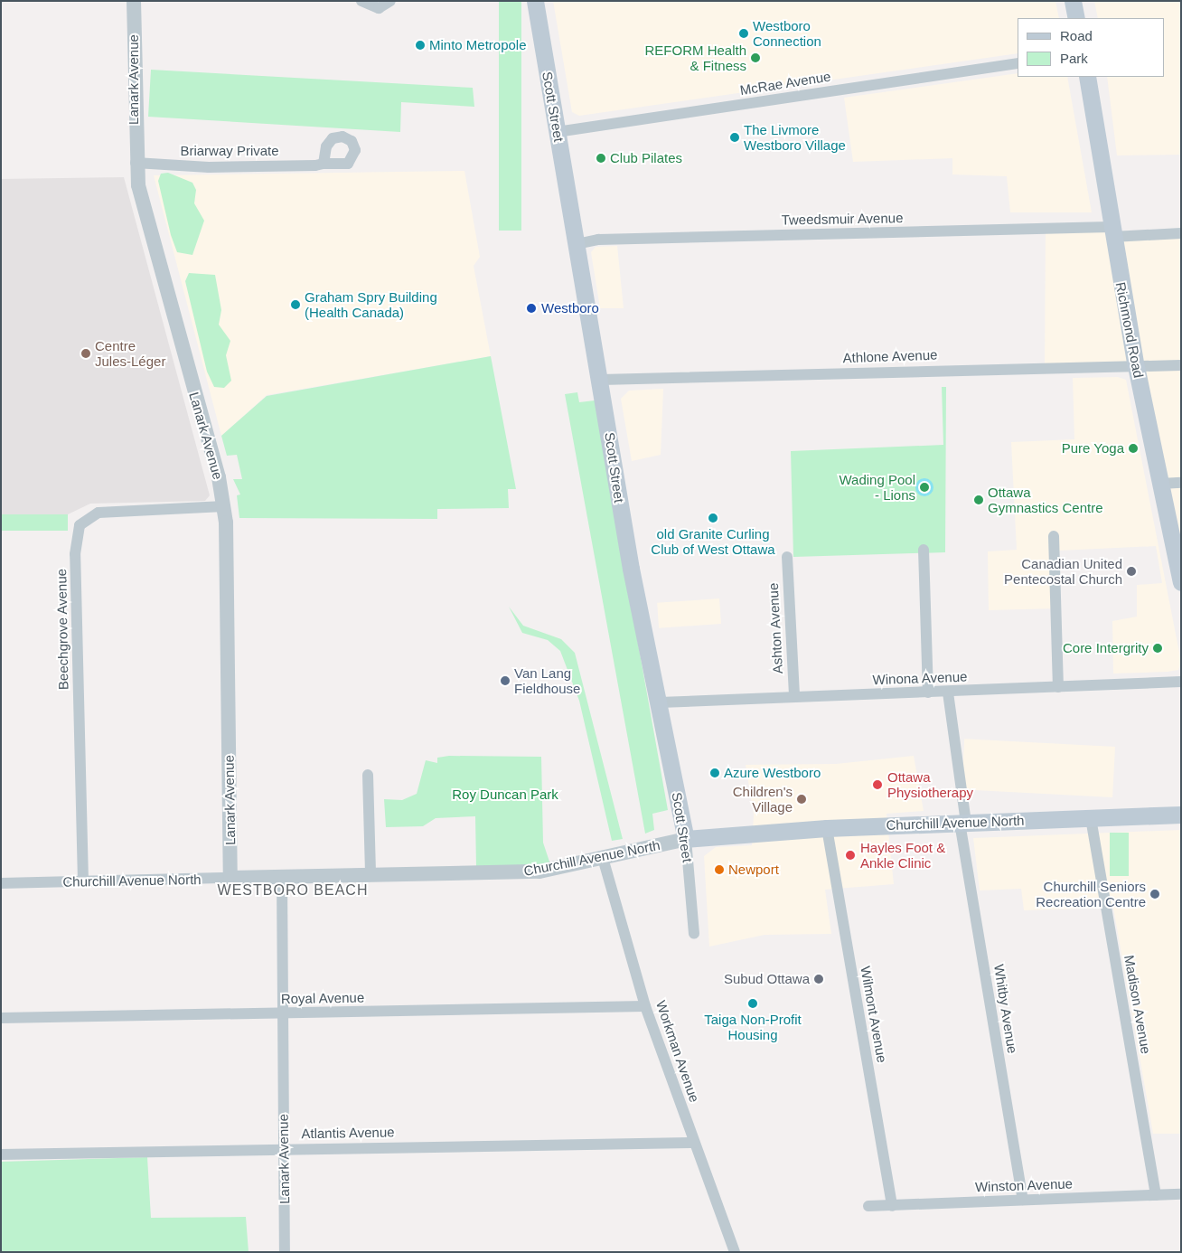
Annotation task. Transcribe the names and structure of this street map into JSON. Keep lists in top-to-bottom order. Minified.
{"streets":{"main road":["Scott Street","Richmond Road","Churchill Avenue North"],"street":["Lanark Avenue","McRae Avenue","Briarway Private","Tweedsmuir Avenue","Athlone Avenue","Ashton Avenue","Beechgrove Avenue","Winona Avenue","Royal Avenue","Madison Avenue","Whitby Avenue","Wilmont Avenue","Workman Avenue","Atlantis Avenue","Winston Avenue"]},"crossings":[["Lanark Avenue","Briarway Private"],["Lanark Avenue","Beechgrove Avenue"],["Lanark Avenue","Churchill Avenue North"],["Lanark Avenue","Royal Avenue"],["Lanark Avenue","Atlantis Avenue"],["McRae Avenue","Scott Street"],["Scott Street","Tweedsmuir Avenue"],["Scott Street","Athlone Avenue"],["Scott Street","Winona Avenue"],["Scott Street","Churchill Avenue North"],["Tweedsmuir Avenue","Richmond Road"],["Richmond Road","Athlone Avenue"],["Ashton Avenue","Winona Avenue"],["Beechgrove Avenue","Churchill Avenue North"],["Winona Avenue","Whitby Avenue"],["Churchill Avenue North","Madison Avenue"],["Churchill Avenue North","Whitby Avenue"],["Churchill Avenue North","Wilmont Avenue"],["Churchill Avenue North","Workman Avenue"],["Royal Avenue","Workman Avenue"],["Madison Avenue","Winston Avenue"],["Whitby Avenue","Winston Avenue"],["Wilmont Avenue","Winston Avenue"],["Workman Avenue","Atlantis Avenue"]],"districts":["WESTBORO BEACH"],"parks":["Roy Duncan Park"],"places":["Westboro Connection","Minto Metropole","REFORM Health & Fitness","The Livmore Westboro Village","Club Pilates","Graham Spry Building (Health Canada)","Westboro","Centre Jules-Léger","Pure Yoga","Wading Pool - Lions","Ottawa Gymnastics Centre","old Granite Curling Club of West Ottawa","Canadian United Pentecostal Church","Core Intergrity","Van Lang Fieldhouse","Azure Westboro","Ottawa Physiotherapy","Children's Village","Hayles Foot & Ankle Clinic","Newport","Churchill Seniors Recreation Centre","Subud Ottawa","Taiga Non-Profit Housing"],"legend":["Road","Park"]}
